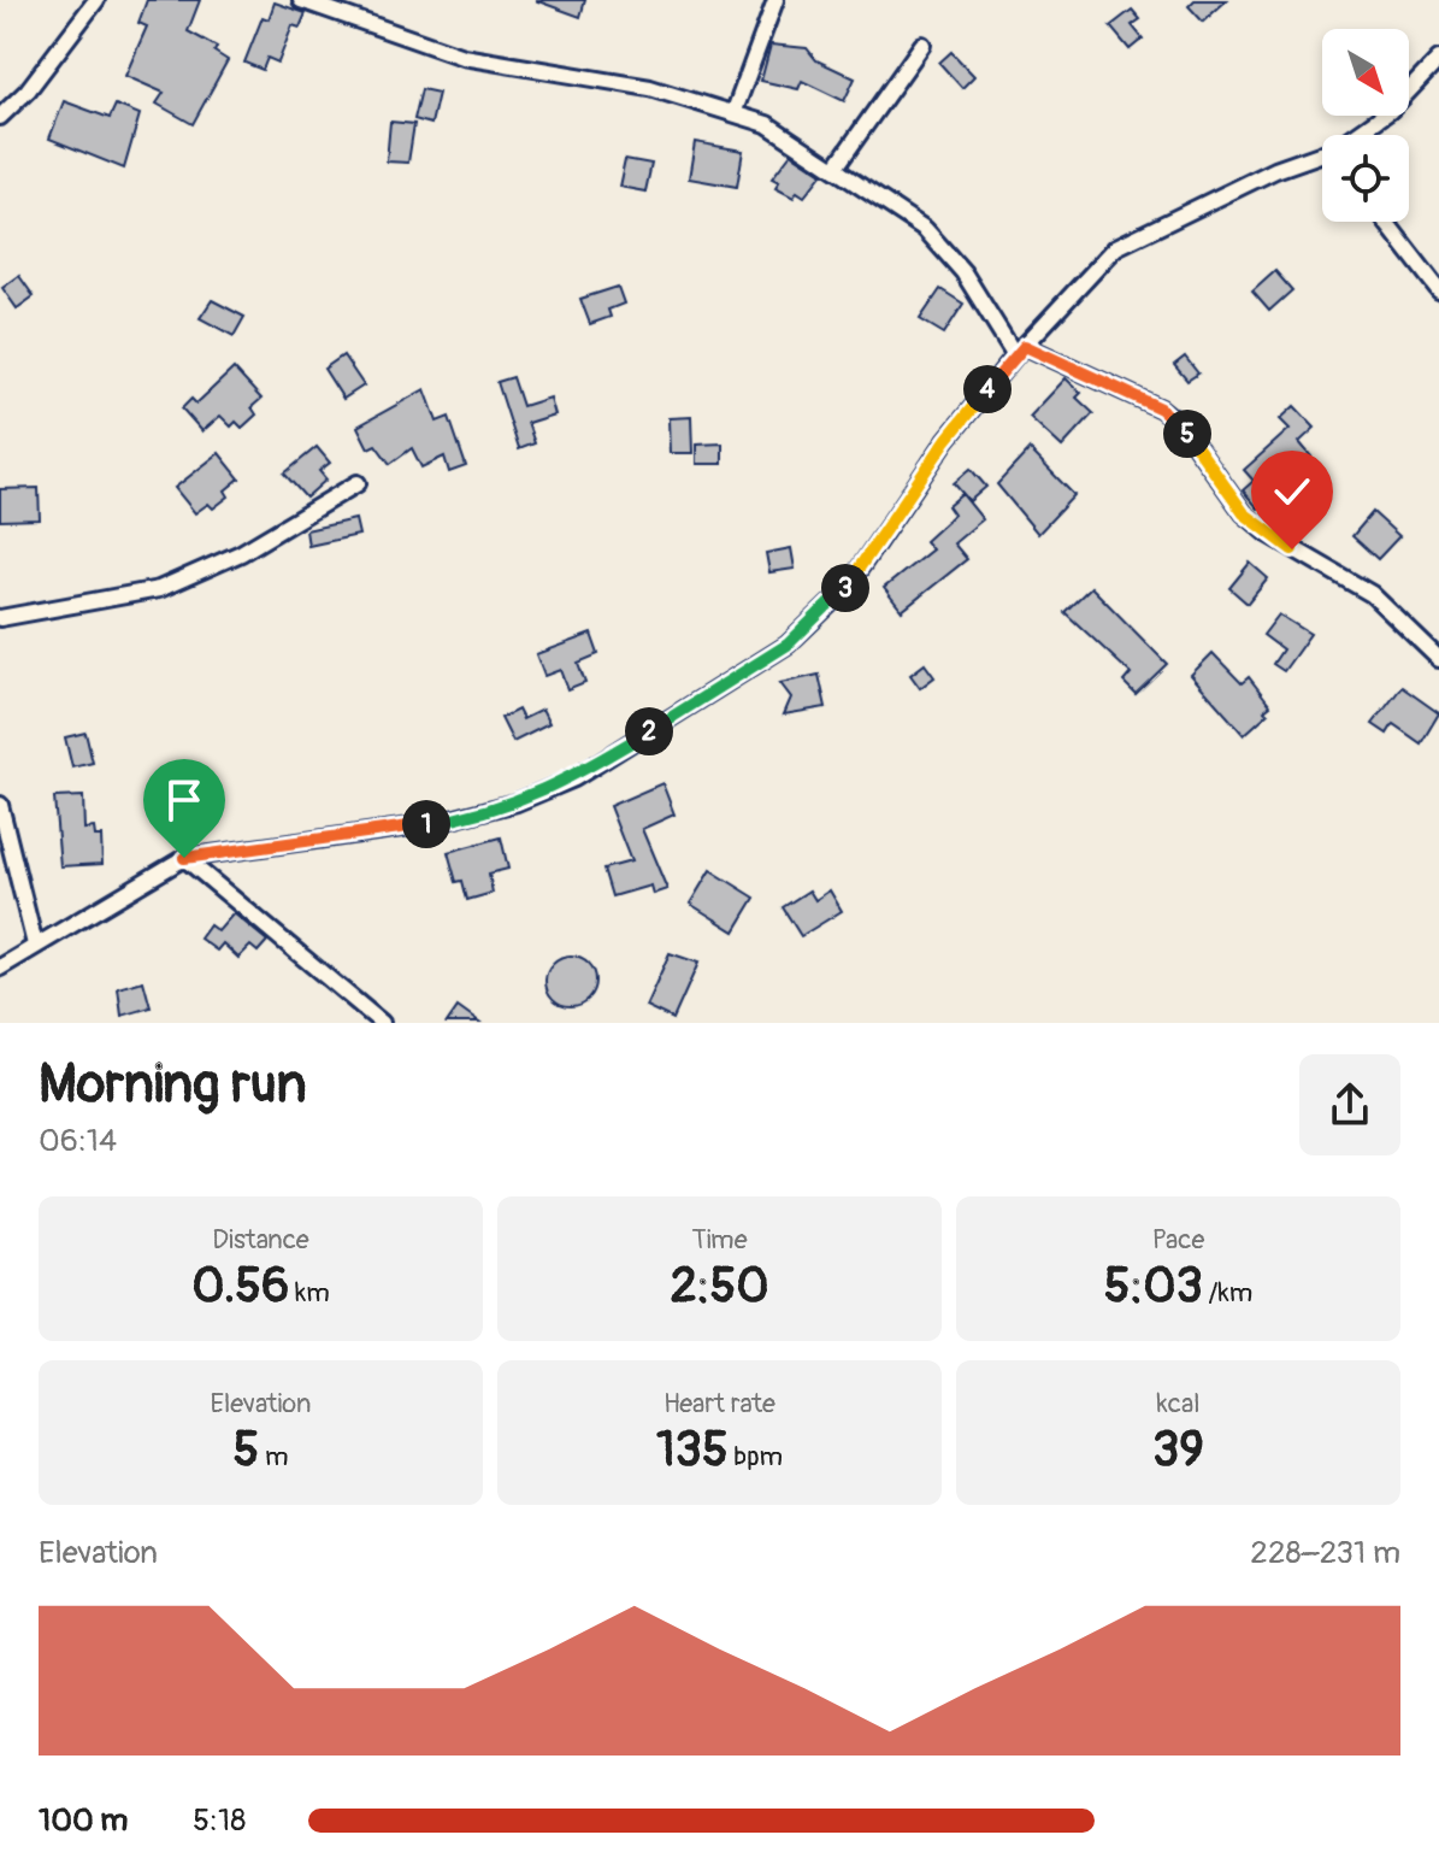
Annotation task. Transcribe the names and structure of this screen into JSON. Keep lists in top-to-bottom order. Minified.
{"north":"bottom right","page":{"pins":["4","5","3","2","1"],"heading":["Morning run","06:14"],"stats":[["Distance","0.56 km"],["Time","2:50"],["Pace","5:03 /km"],["Elevation","5 m"],["Heart rate","135 bpm"],["kcal","39"]],"chart":["Elevation","228–231 m"],"list":[{"name":"100 m","note":"5:18"}]}}
